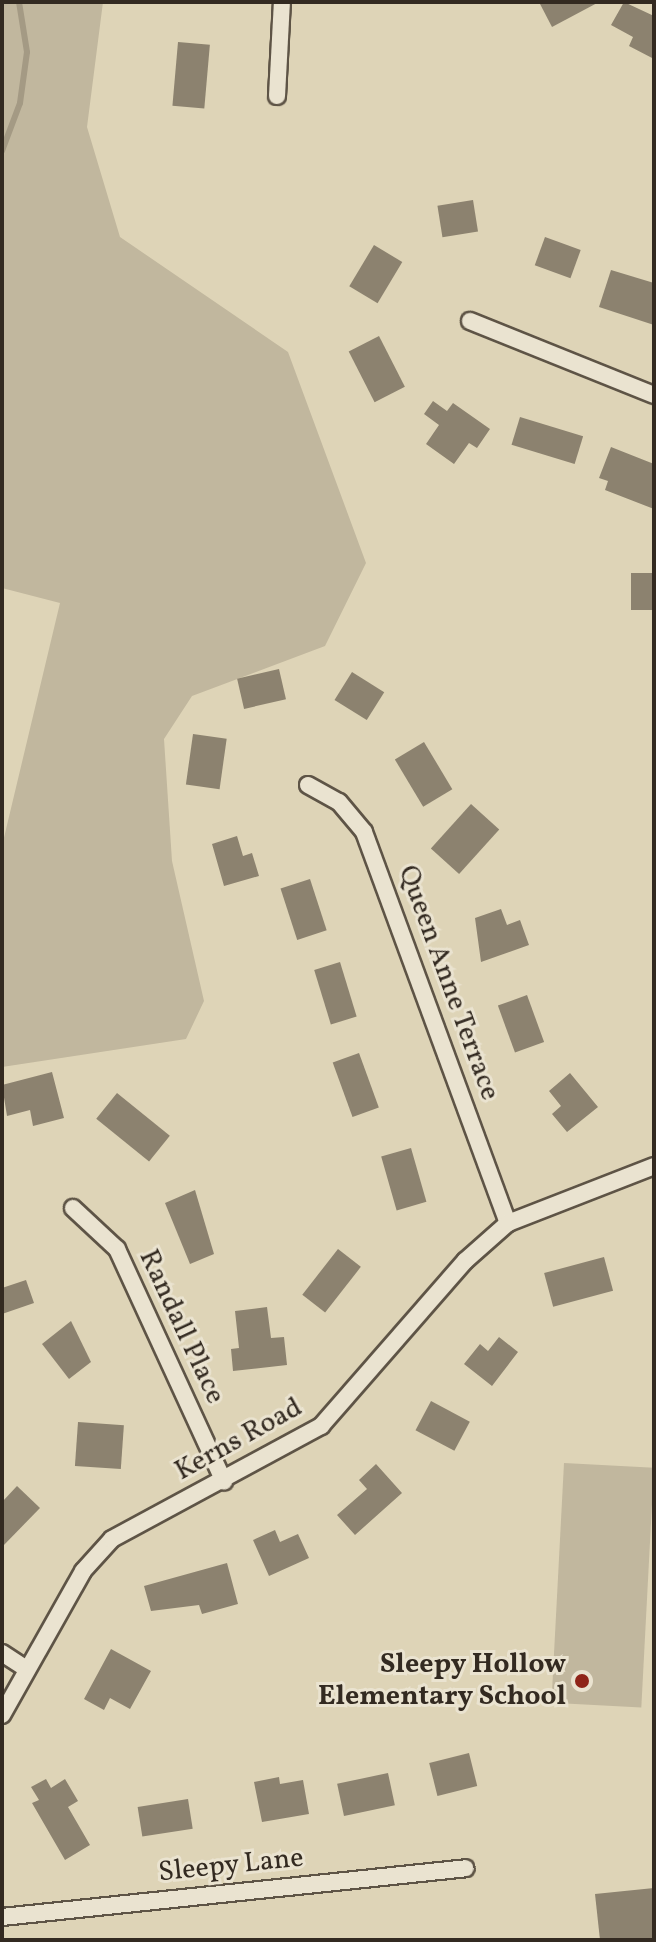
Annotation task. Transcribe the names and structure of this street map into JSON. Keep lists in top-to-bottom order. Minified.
{"streets":{"street":["Queen Anne Terrace","Randall Place","Kerns Road","Sleepy Lane"]},"crossings":[["Queen Anne Terrace","Kerns Road"],["Randall Place","Kerns Road"]],"places":["Sleepy Hollow Elementary School"]}
